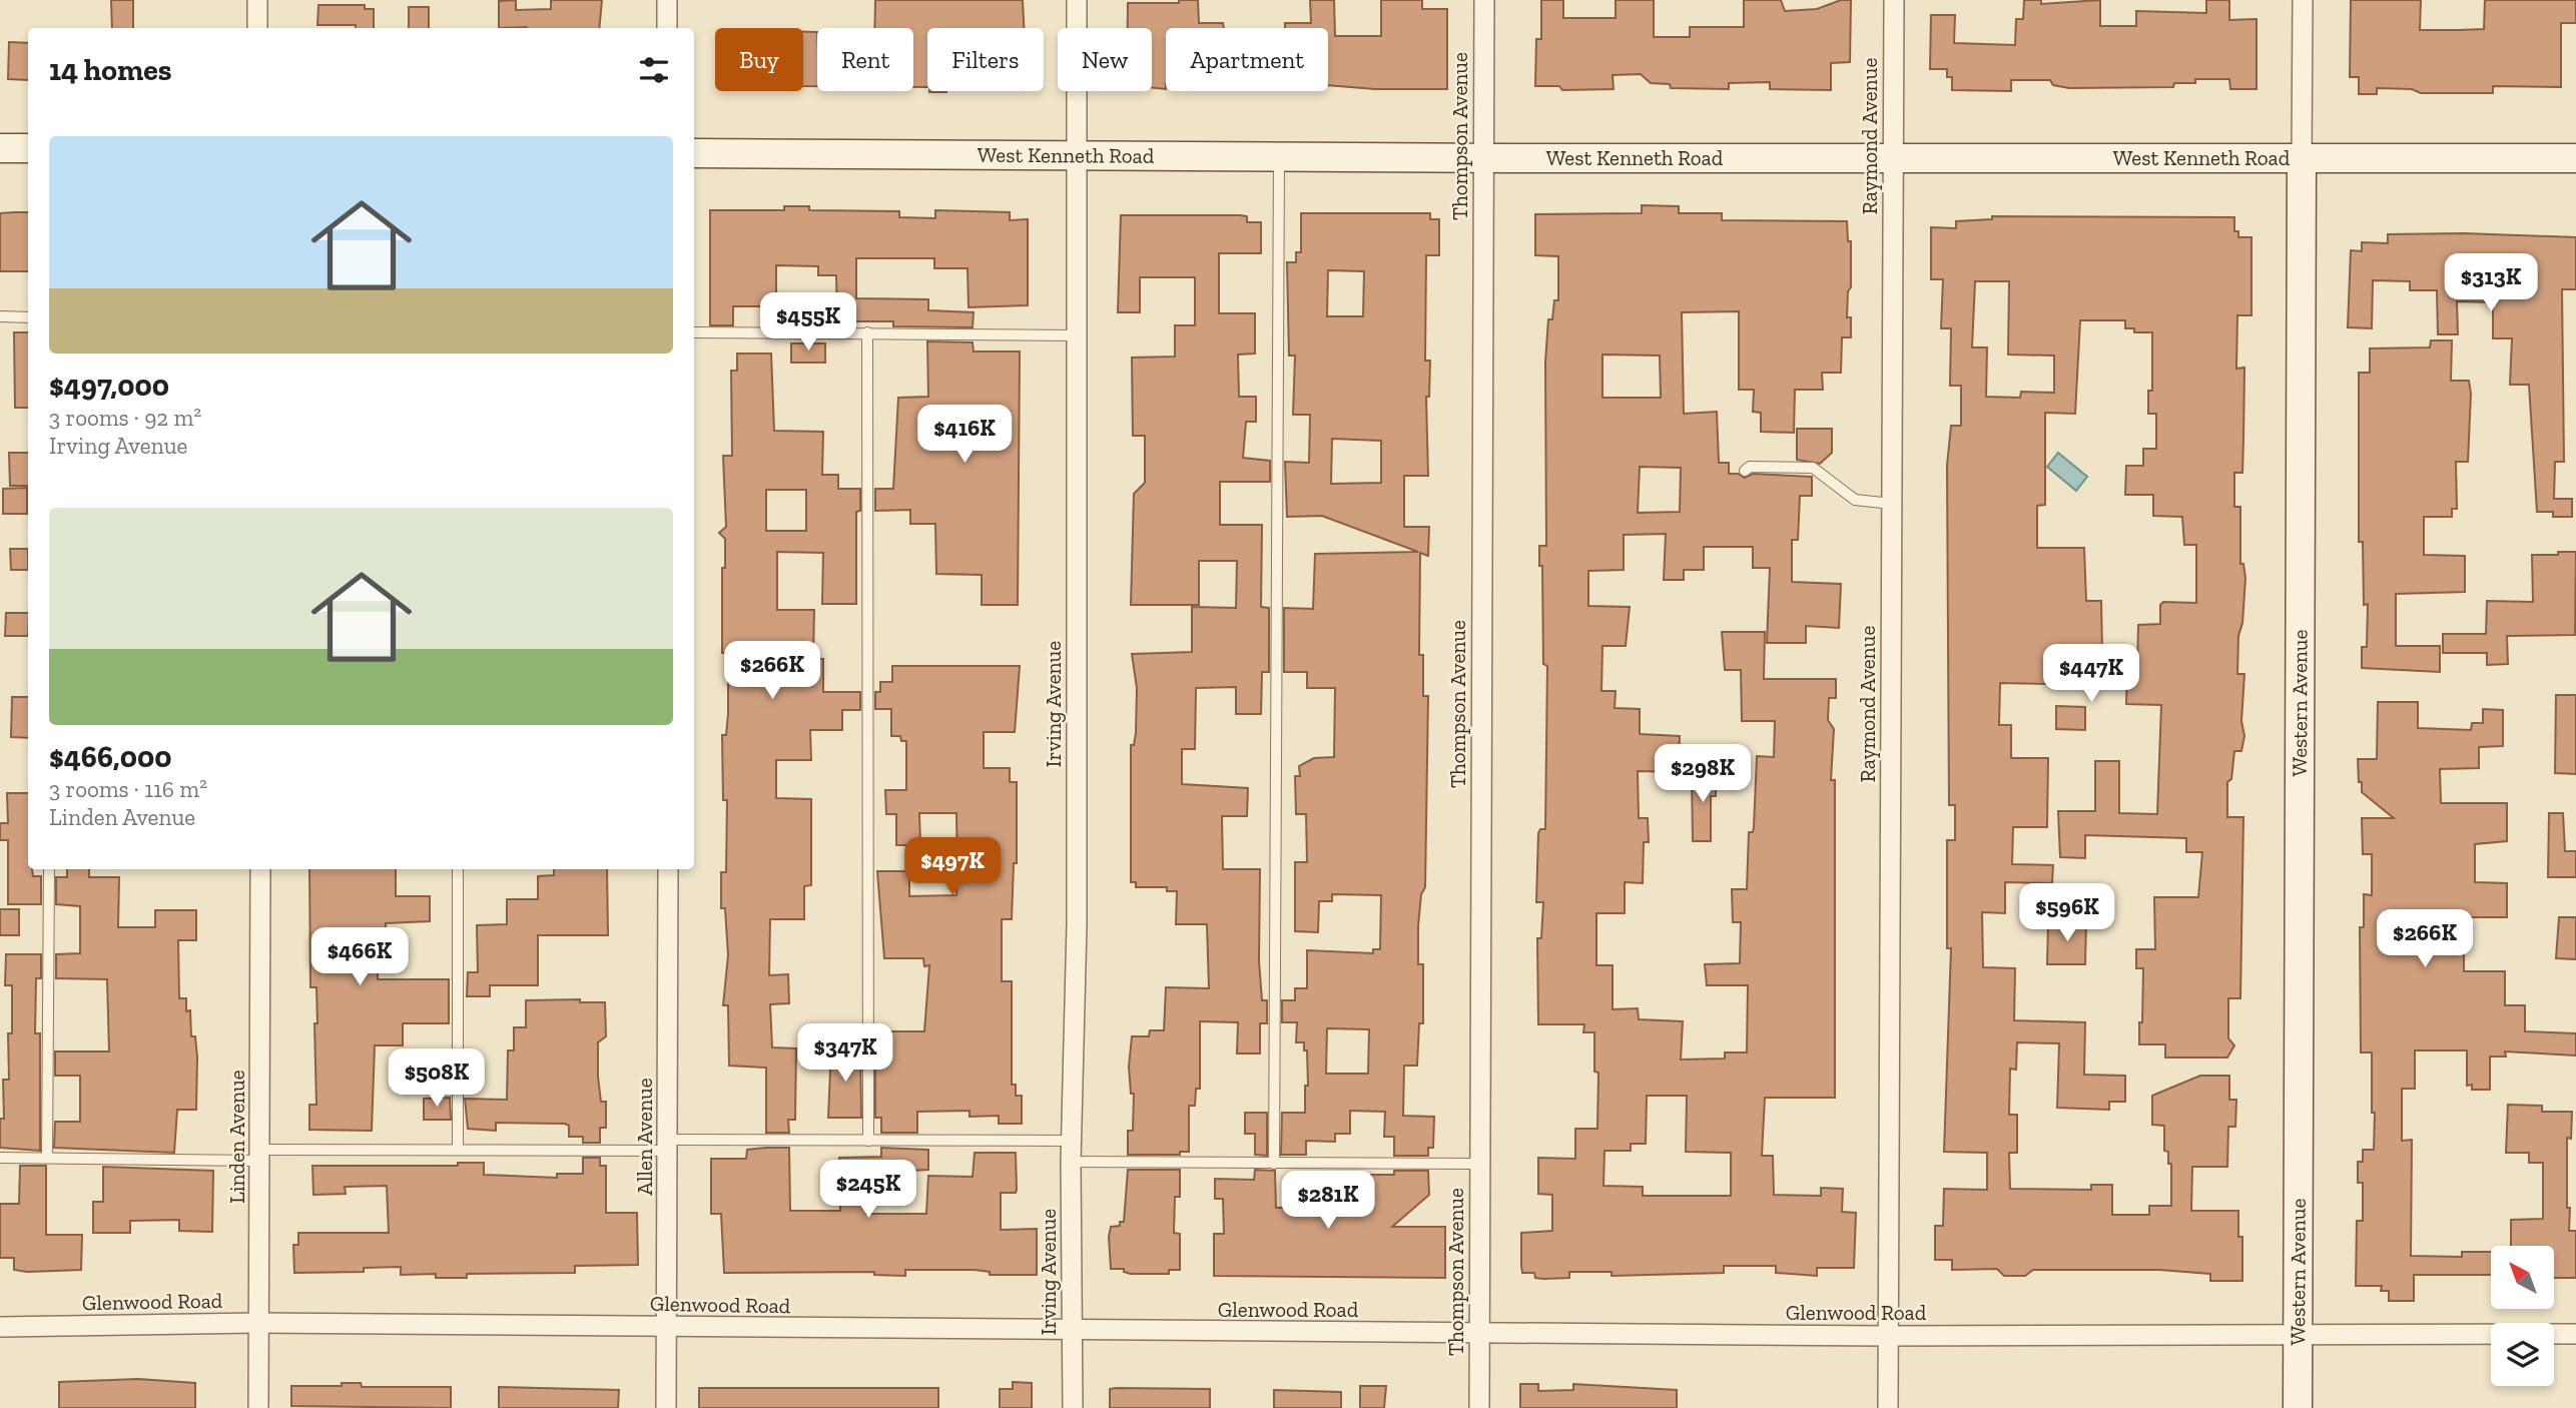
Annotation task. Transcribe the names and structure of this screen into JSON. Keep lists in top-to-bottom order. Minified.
{"streets":{"street":["Thompson Avenue","Raymond Avenue","West Kenneth Road","Irving Avenue","Western Avenue","Linden Avenue","Allen Avenue","Glenwood Road"]},"crossings":[["Thompson Avenue","West Kenneth Road"],["Thompson Avenue","Glenwood Road"],["Raymond Avenue","West Kenneth Road"],["Raymond Avenue","Glenwood Road"],["West Kenneth Road","Irving Avenue"],["West Kenneth Road","Western Avenue"],["Irving Avenue","Glenwood Road"],["Western Avenue","Glenwood Road"],["Linden Avenue","Glenwood Road"],["Allen Avenue","Glenwood Road"]],"north":"top left","page":{"chip":["Buy","Rent","Filters","New","Apartment"],"heading":"14 homes","list":[{"name":"$497,000","note":"3 rooms · 92 m² · Irving Avenue"},{"name":"$466,000","note":"3 rooms · 116 m² · Linden Avenue"}],"price":["$313K","$455K","$416K","$266K","$447K","$298K","$497K","$596K","$266K","$466K","$347K","$508K","$245K","$281K"]}}
